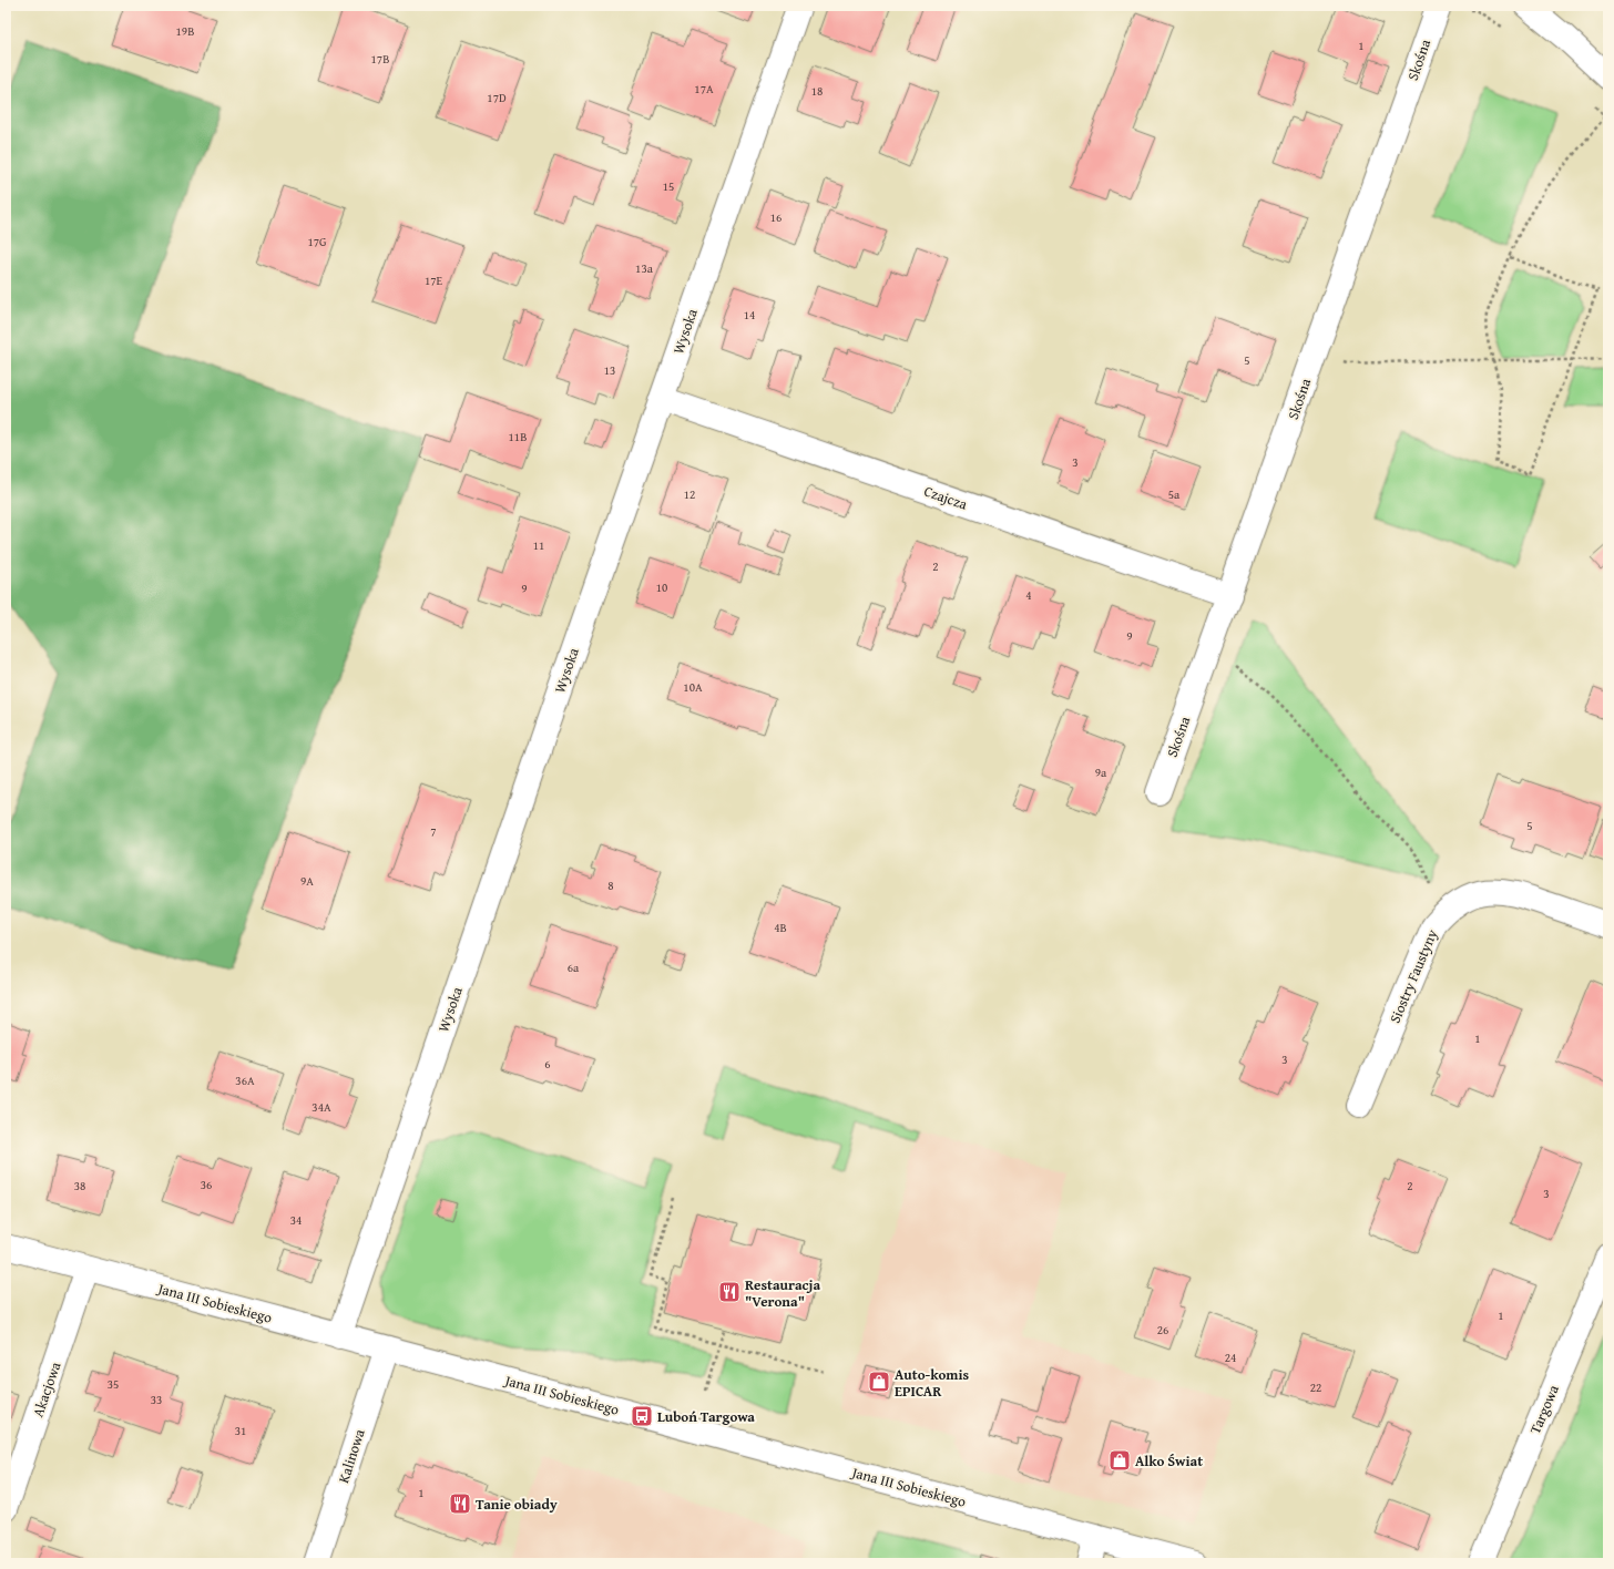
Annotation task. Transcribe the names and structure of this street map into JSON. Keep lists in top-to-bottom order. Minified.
{"streets":{"street":["Skośna","Wysoka","Czajcza","Siostry Faustyny","Jana III Sobieskiego","Akacjowa","Targowa","Kalinowa"]},"crossings":[["Skośna","Czajcza"],["Wysoka","Czajcza"],["Wysoka","Jana III Sobieskiego"],["Jana III Sobieskiego","Akacjowa"],["Jana III Sobieskiego","Kalinowa"]],"places":{"restaurant":["Restauracja \"Verona\"","Tanie obiady"],"shop":["Auto-komis EPICAR","Alko Świat"],"bus stop":["Luboń Targowa"]},"house_numbers":["19B","1","17B","17A","18","17D","15","16","17G","13a","17E","14","5","13","11B","3","12","5a","11","2","10","9","4","9","10A","9a","5","7","9A","8","4B","6a","1","3","6","36A","34A","36","38","2","3","34","1","26","24","35","22","33","31","1"]}
